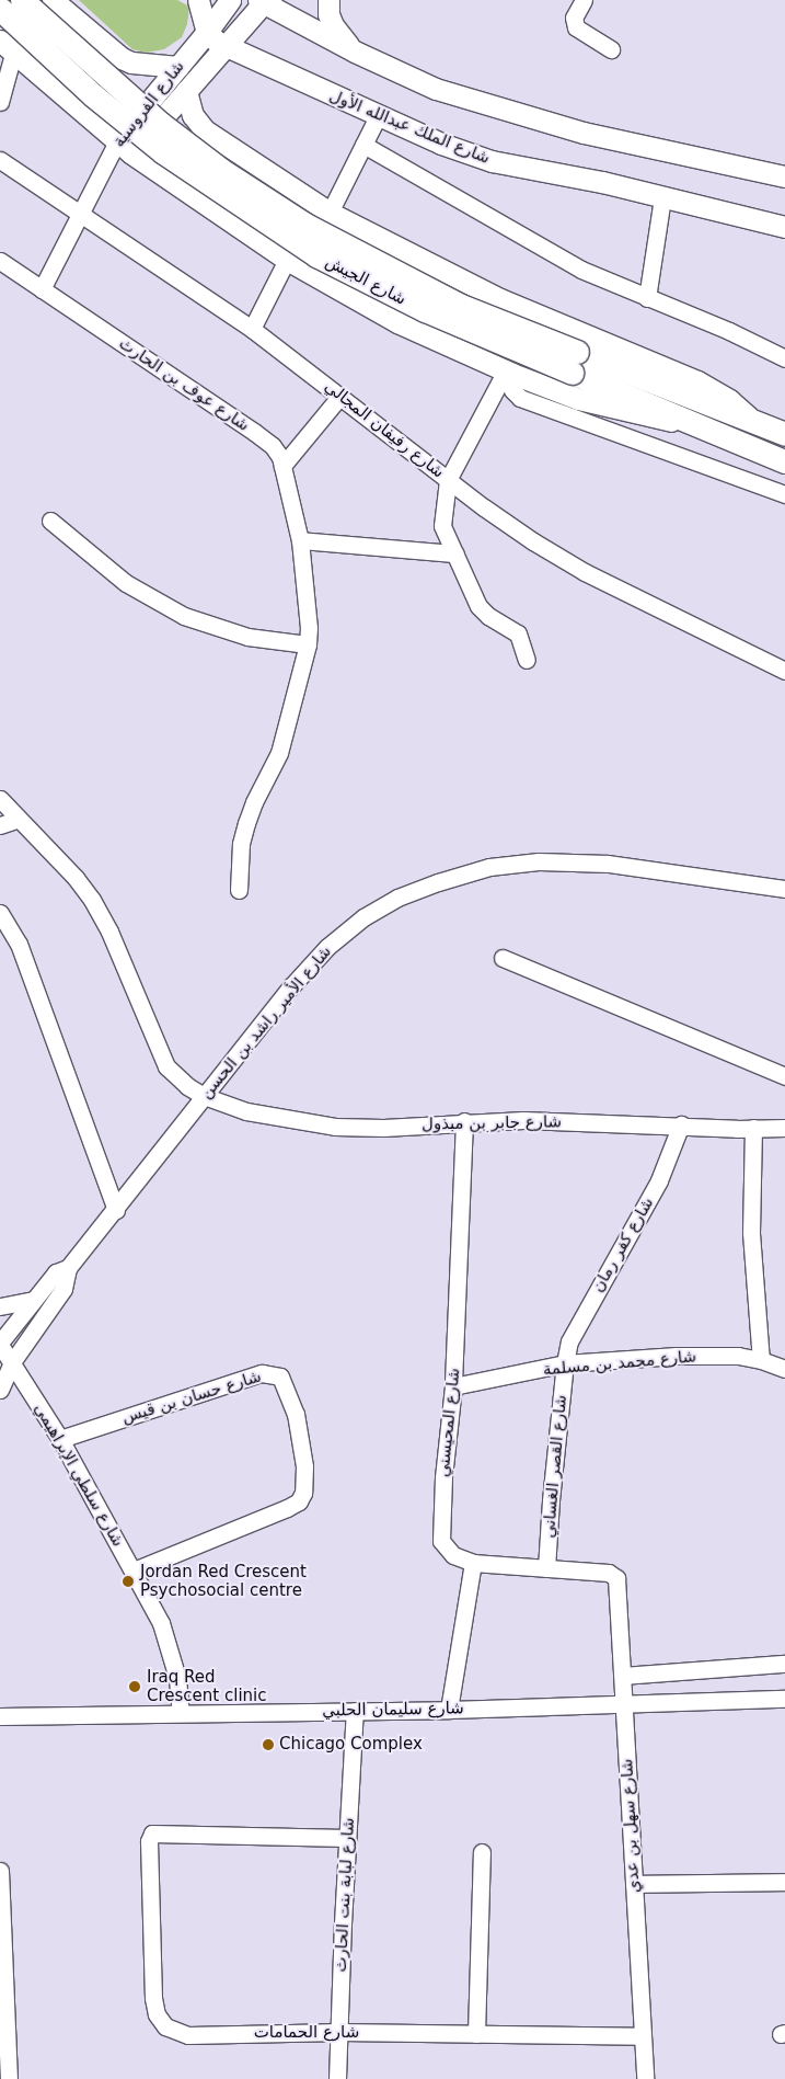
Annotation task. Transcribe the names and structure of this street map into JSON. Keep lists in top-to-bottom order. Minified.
{"streets":{"highway":["شارع الجيش"],"main road":["شارع الفروسية","شارع الملك عبدالله الأول"],"street":["شارع عوف بن الحارث","شارع رفيفان المجالي","شارع الأمير راشد بن الحسن","شارع جابر بن مبذول","شارع كفر رمان","شارع محمد بن مسلمة","شارع حسان بن قيس","شارع المحيسني","شارع القصر الغساني","شارع سلطي الإبراهيمي","شارع سليمان الحلبي","شارع سهل بن عدي","شارع لبابة بنت الحارث","شارع الحمامات"]},"crossings":[["شارع الفروسية","شارع الملك عبدالله الأول"],["شارع الفروسية","شارع عوف بن الحارث"],["شارع الفروسية","شارع رفيفان المجالي"],["شارع الأمير راشد بن الحسن","شارع جابر بن مبذول"],["شارع الأمير راشد بن الحسن","شارع سلطي الإبراهيمي"],["شارع جابر بن مبذول","شارع كفر رمان"],["شارع جابر بن مبذول","شارع المحيسني"],["شارع كفر رمان","شارع محمد بن مسلمة"],["شارع كفر رمان","شارع القصر الغساني"],["شارع محمد بن مسلمة","شارع المحيسني"],["شارع محمد بن مسلمة","شارع القصر الغساني"],["شارع حسان بن قيس","شارع سلطي الإبراهيمي"],["شارع المحيسني","شارع القصر الغساني"],["شارع المحيسني","شارع سهل بن عدي"],["شارع سلطي الإبراهيمي","شارع سليمان الحلبي"],["شارع سليمان الحلبي","شارع سهل بن عدي"],["شارع سليمان الحلبي","شارع لبابة بنت الحارث"],["شارع سهل بن عدي","شارع الحمامات"],["شارع لبابة بنت الحارث","شارع الحمامات"]],"places":["Jordan Red Crescent Psychosocial centre","Iraq Red Crescent clinic","Chicago Complex"]}
